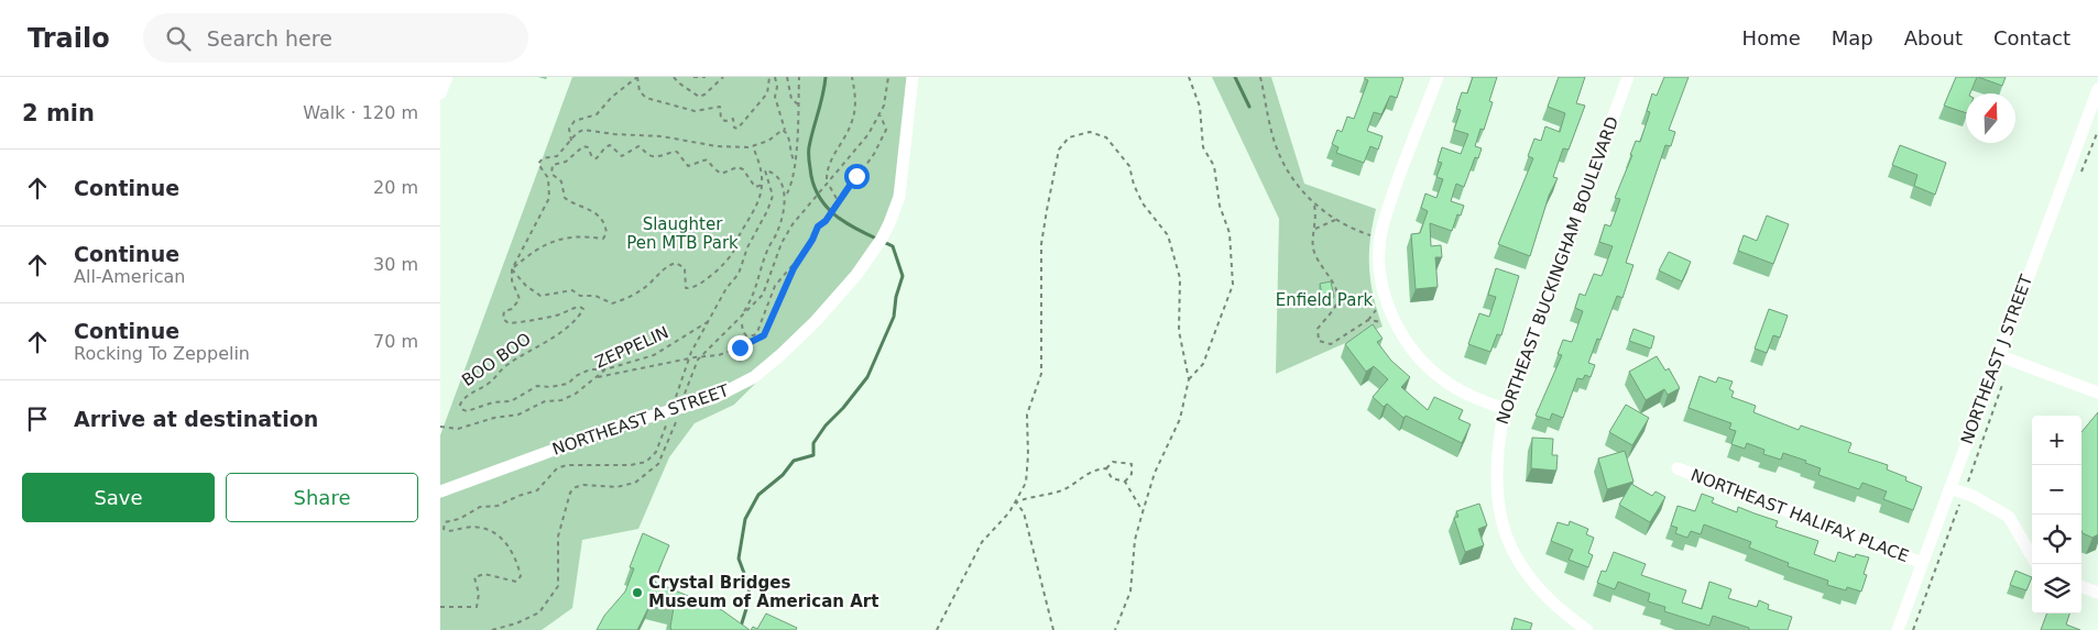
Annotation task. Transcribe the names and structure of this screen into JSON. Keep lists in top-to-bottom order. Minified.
{"streets":{"street":["NORTHEAST BUCKINGHAM BOULEVARD","NORTHEAST J STREET","NORTHEAST A STREET","NORTHEAST HALIFAX PLACE"],"path":["ZEPPELIN","BOO BOO"]},"crossings":[["ZEPPELIN","BOO BOO"],["NORTHEAST J STREET","NORTHEAST HALIFAX PLACE"]],"parks":["Slaughter Pen MTB Park","Enfield Park"],"places":["Crystal Bridges Museum of American Art"],"north":"top","page":{"header":"Trailo","search":"Search here","nav":["Home","Map","About","Contact"],"heading":["2 min","Walk · 120 m"],"list":[["Continue","20 m"],["Continue","All-American","30 m"],["Continue","Rocking To Zeppelin","70 m"],"Arrive at destination"],"map_buttons":["+","−"],"buttons":["Save","Share"]}}
